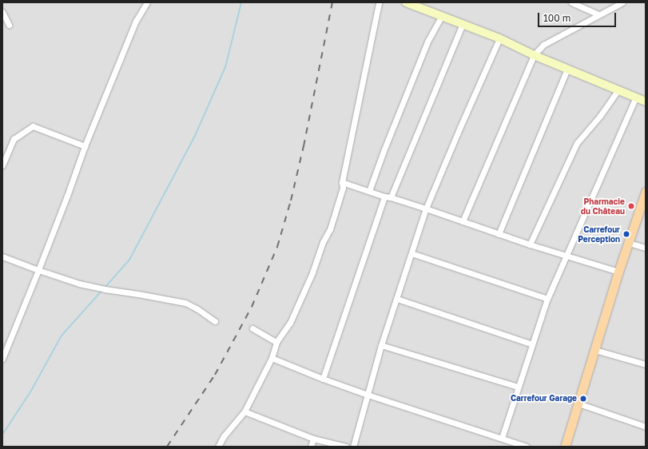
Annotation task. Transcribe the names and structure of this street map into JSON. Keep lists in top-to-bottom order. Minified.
{"places":["Pharmacie du Château","Carrefour Perception","Carrefour Garage"],"scale_bar":"100 m"}
